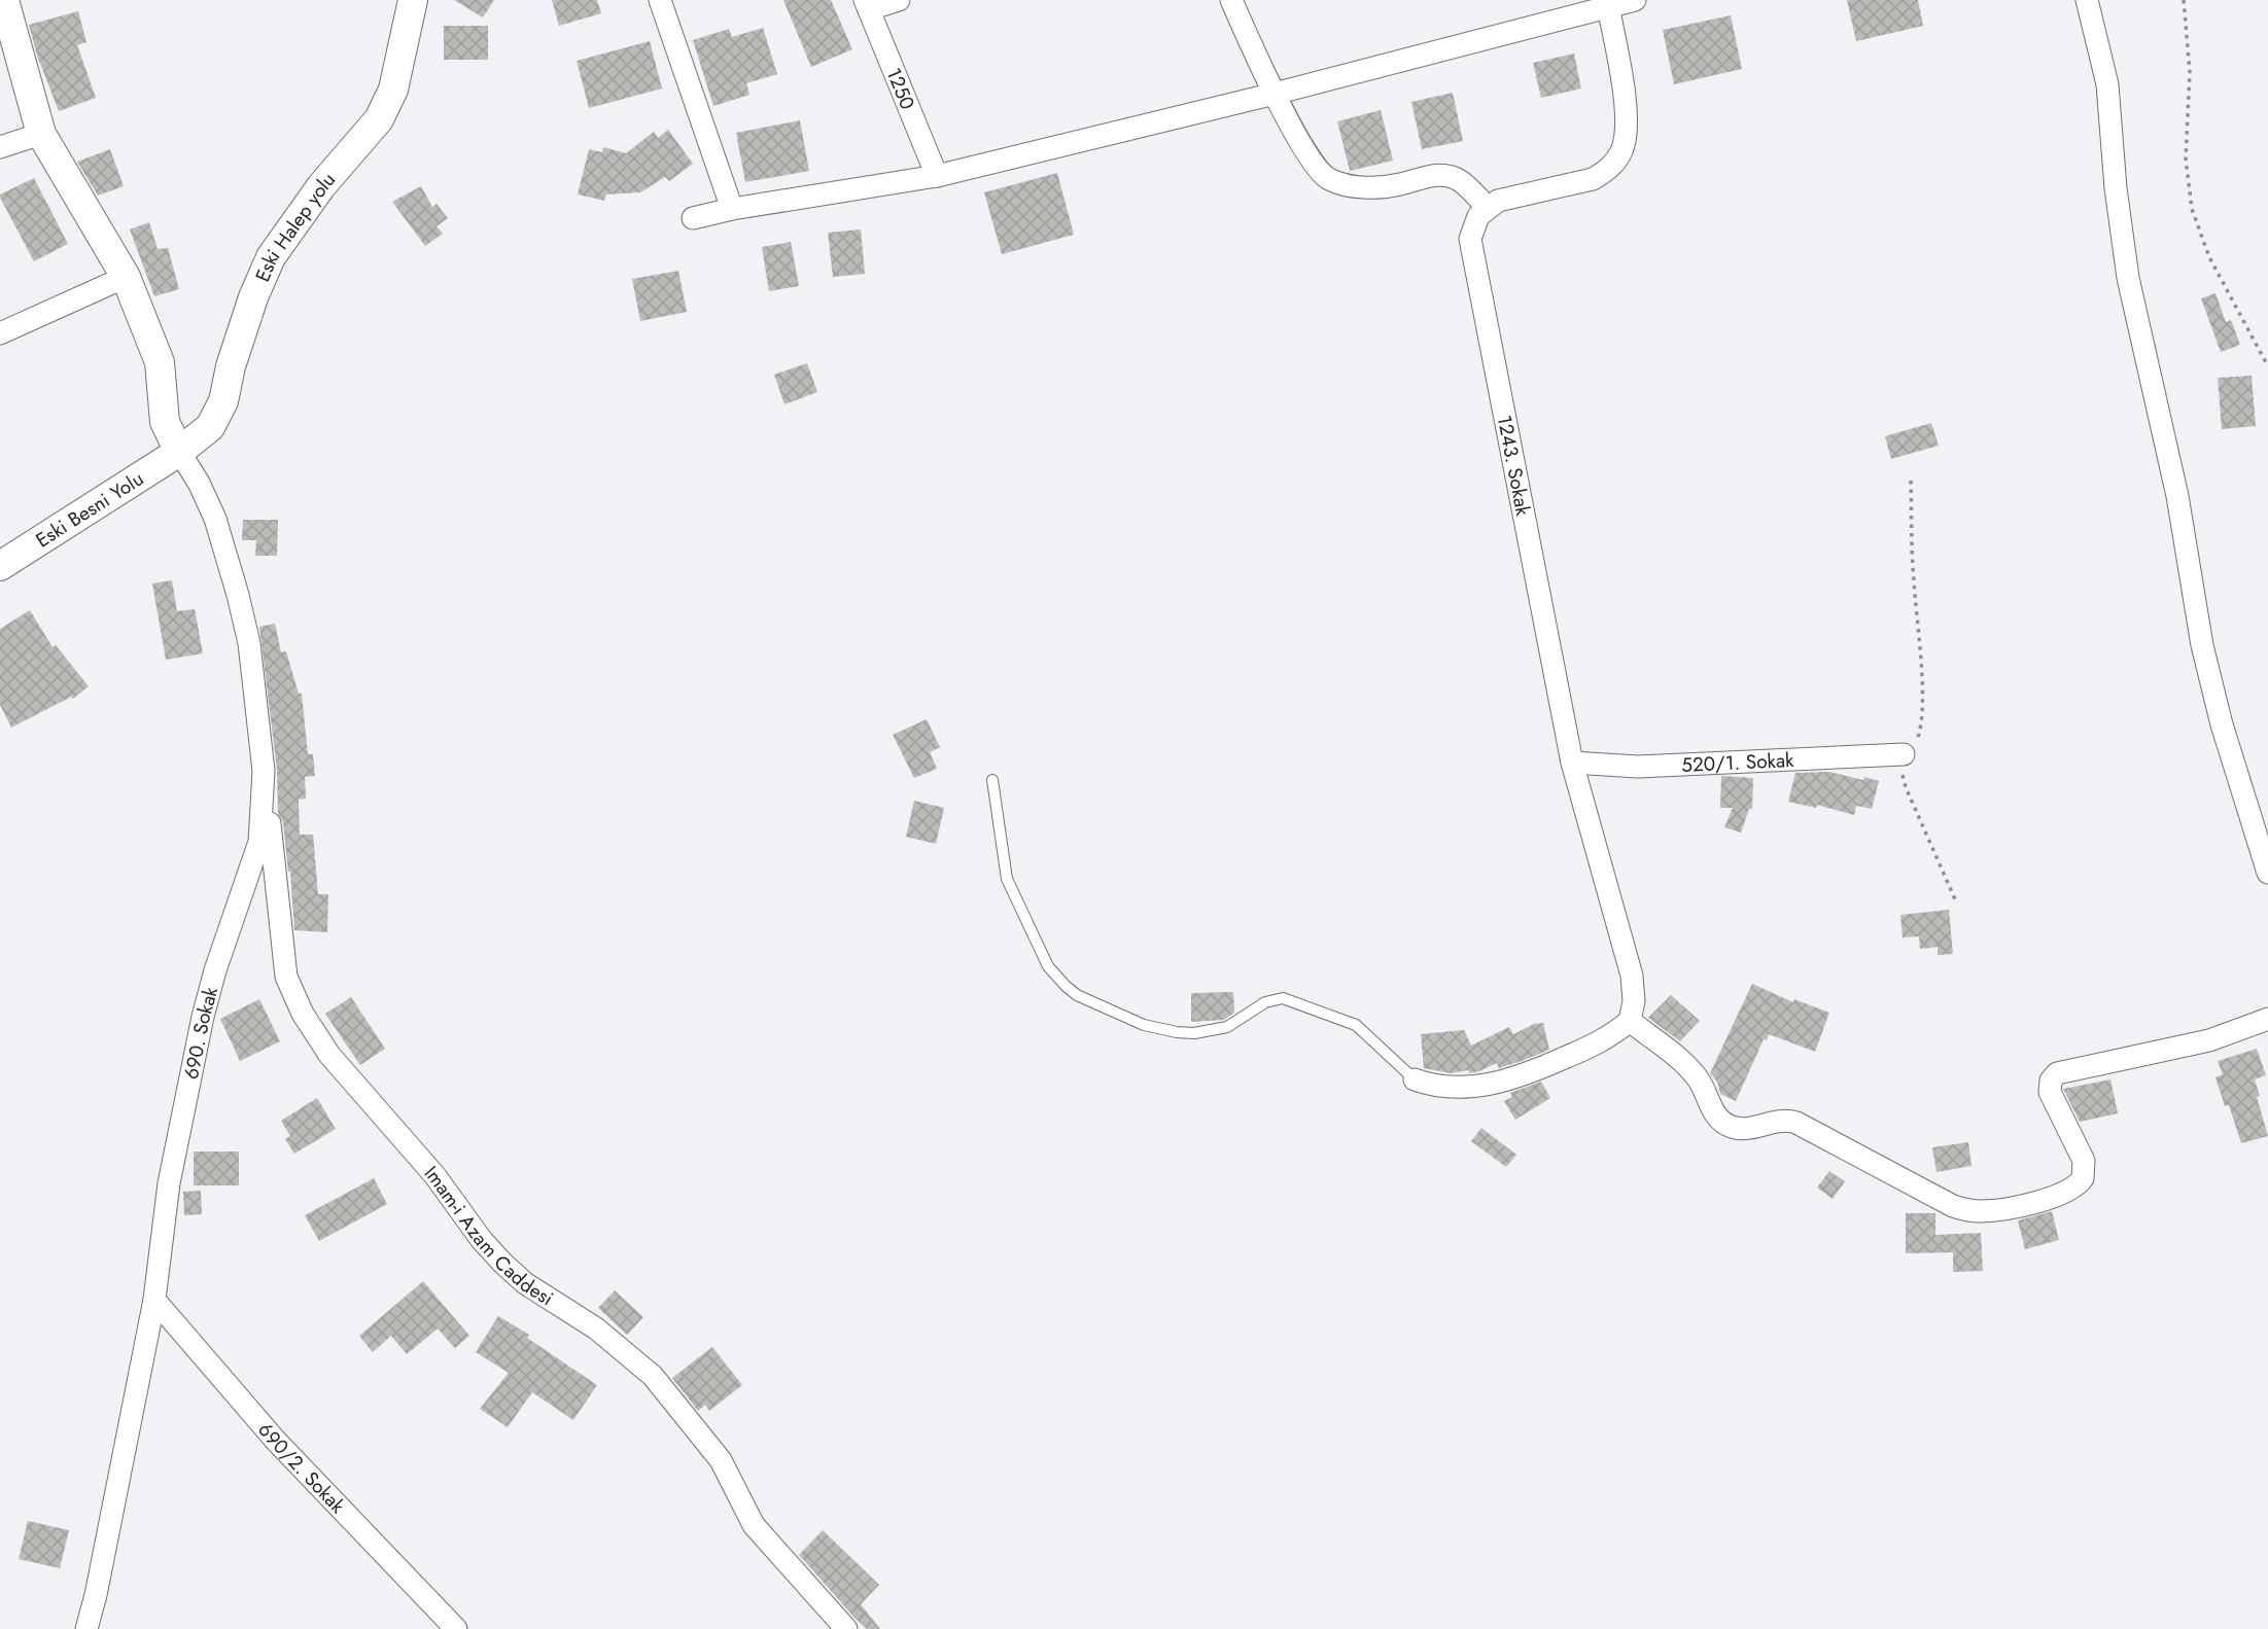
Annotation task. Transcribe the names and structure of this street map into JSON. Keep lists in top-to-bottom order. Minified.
{"streets":{"street":["1250","Eski Halep yolu","1243. Sokak","Eski Besni Yolu","520/1. Sokak","690. Sokak","Imam-i Azam Caddesi","690/2. Sokak"]},"crossings":[["Eski Halep yolu","Eski Besni Yolu"],["Eski Halep yolu","690. Sokak"],["1243. Sokak","520/1. Sokak"],["Eski Besni Yolu","690. Sokak"],["690. Sokak","Imam-i Azam Caddesi"],["690. Sokak","690/2. Sokak"]]}
